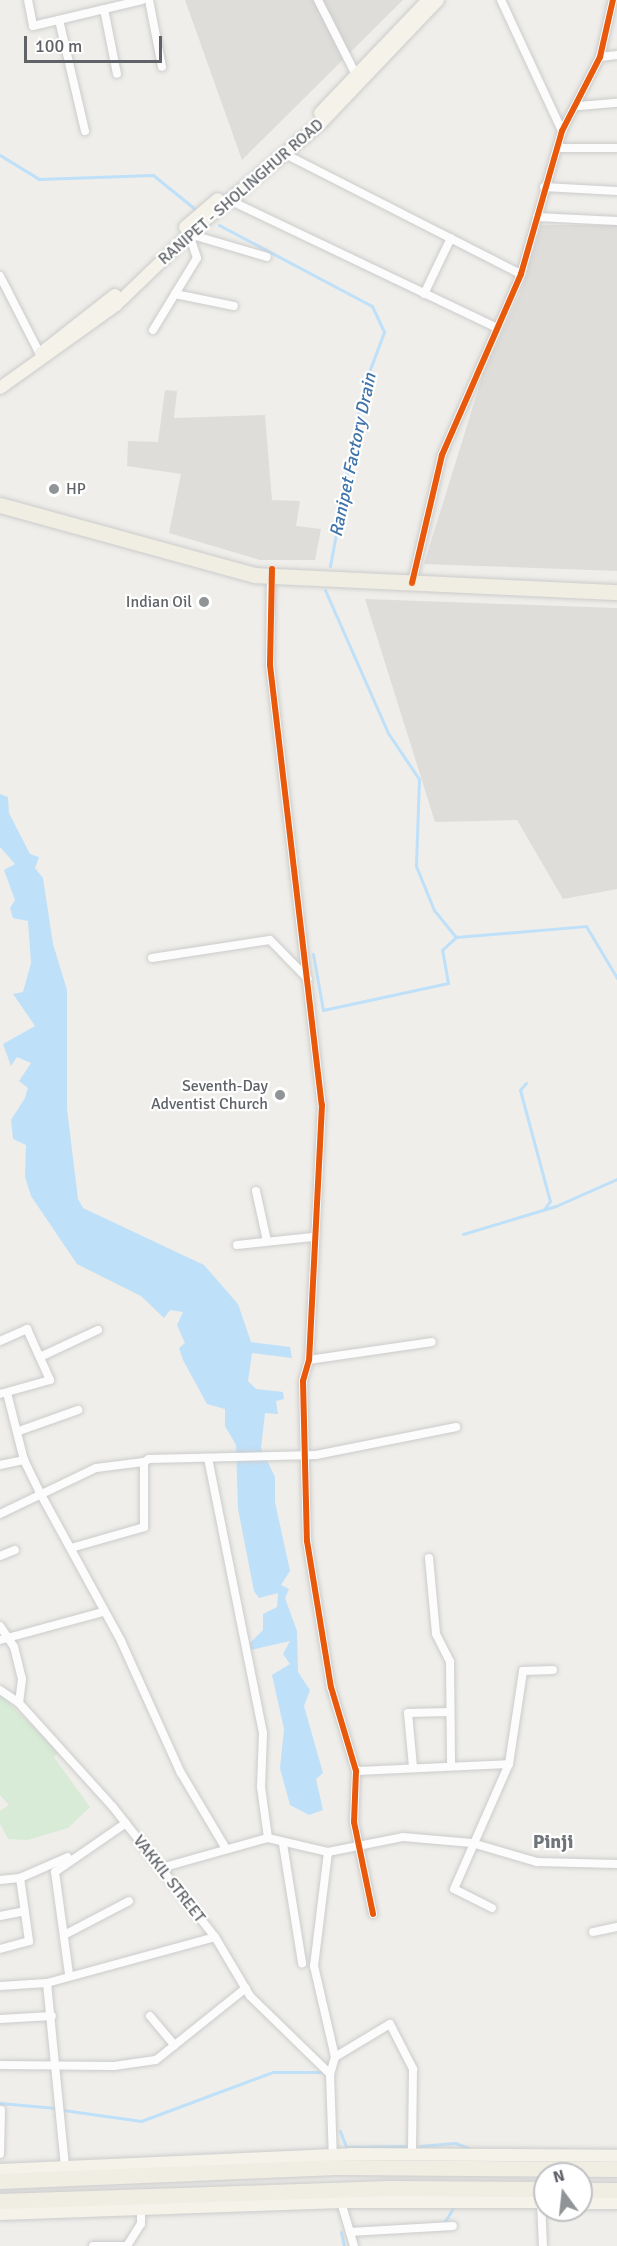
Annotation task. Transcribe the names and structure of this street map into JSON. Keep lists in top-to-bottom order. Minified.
{"streets":{"main road":["RANIPET - SHOLINGHUR ROAD"],"street":["VAKKIL STREET"]},"districts":["Pinji"],"water":["Ranipet Factory Drain"],"places":["HP","Indian Oil","Seventh-Day Adventist Church"],"scale_bar":"100 m","north":"top"}
